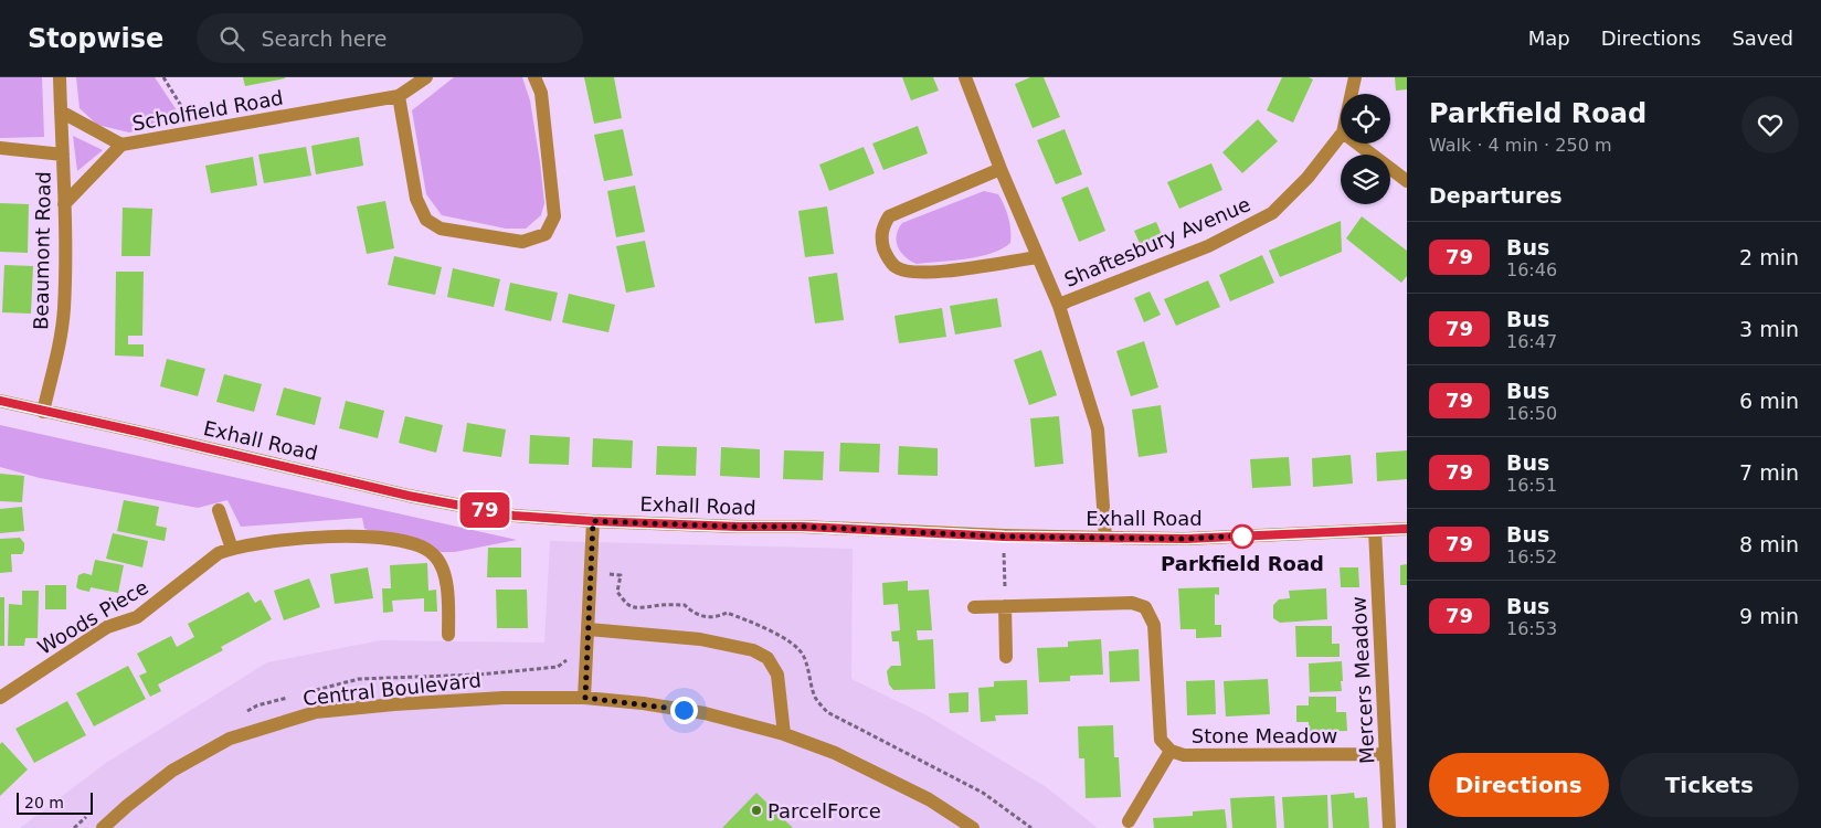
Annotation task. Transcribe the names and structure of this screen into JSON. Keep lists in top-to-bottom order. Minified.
{"streets":{"street":["Scholfield Road","Shaftesbury Avenue","Beaumont Road","Exhall Road","Woods Piece","Mercers Meadow","Central Boulevard","Stone Meadow"]},"crossings":[["Scholfield Road","Beaumont Road"],["Beaumont Road","Exhall Road"],["Exhall Road","Mercers Meadow"],["Mercers Meadow","Stone Meadow"]],"places":["Parkfield Road","ParcelForce"],"lines":["bus line 79"],"scale_bar":"20 m","page":{"header":"Stopwise","search":"Search here","nav":["Map","Directions","Saved"],"on_map":"79","heading":[["Parkfield Road","Walk · 4 min · 250 m"],"Departures"],"list":[{"mark":"79","name":"Bus","note":"16:46","value":"2 min"},{"mark":"79","name":"Bus","note":"16:47","value":"3 min"},{"mark":"79","name":"Bus","note":"16:50","value":"6 min"},{"mark":"79","name":"Bus","note":"16:51","value":"7 min"},{"mark":"79","name":"Bus","note":"16:52","value":"8 min"},{"mark":"79","name":"Bus","note":"16:53","value":"9 min"}],"buttons":["Directions","Tickets"],"scale":"20 m"}}
